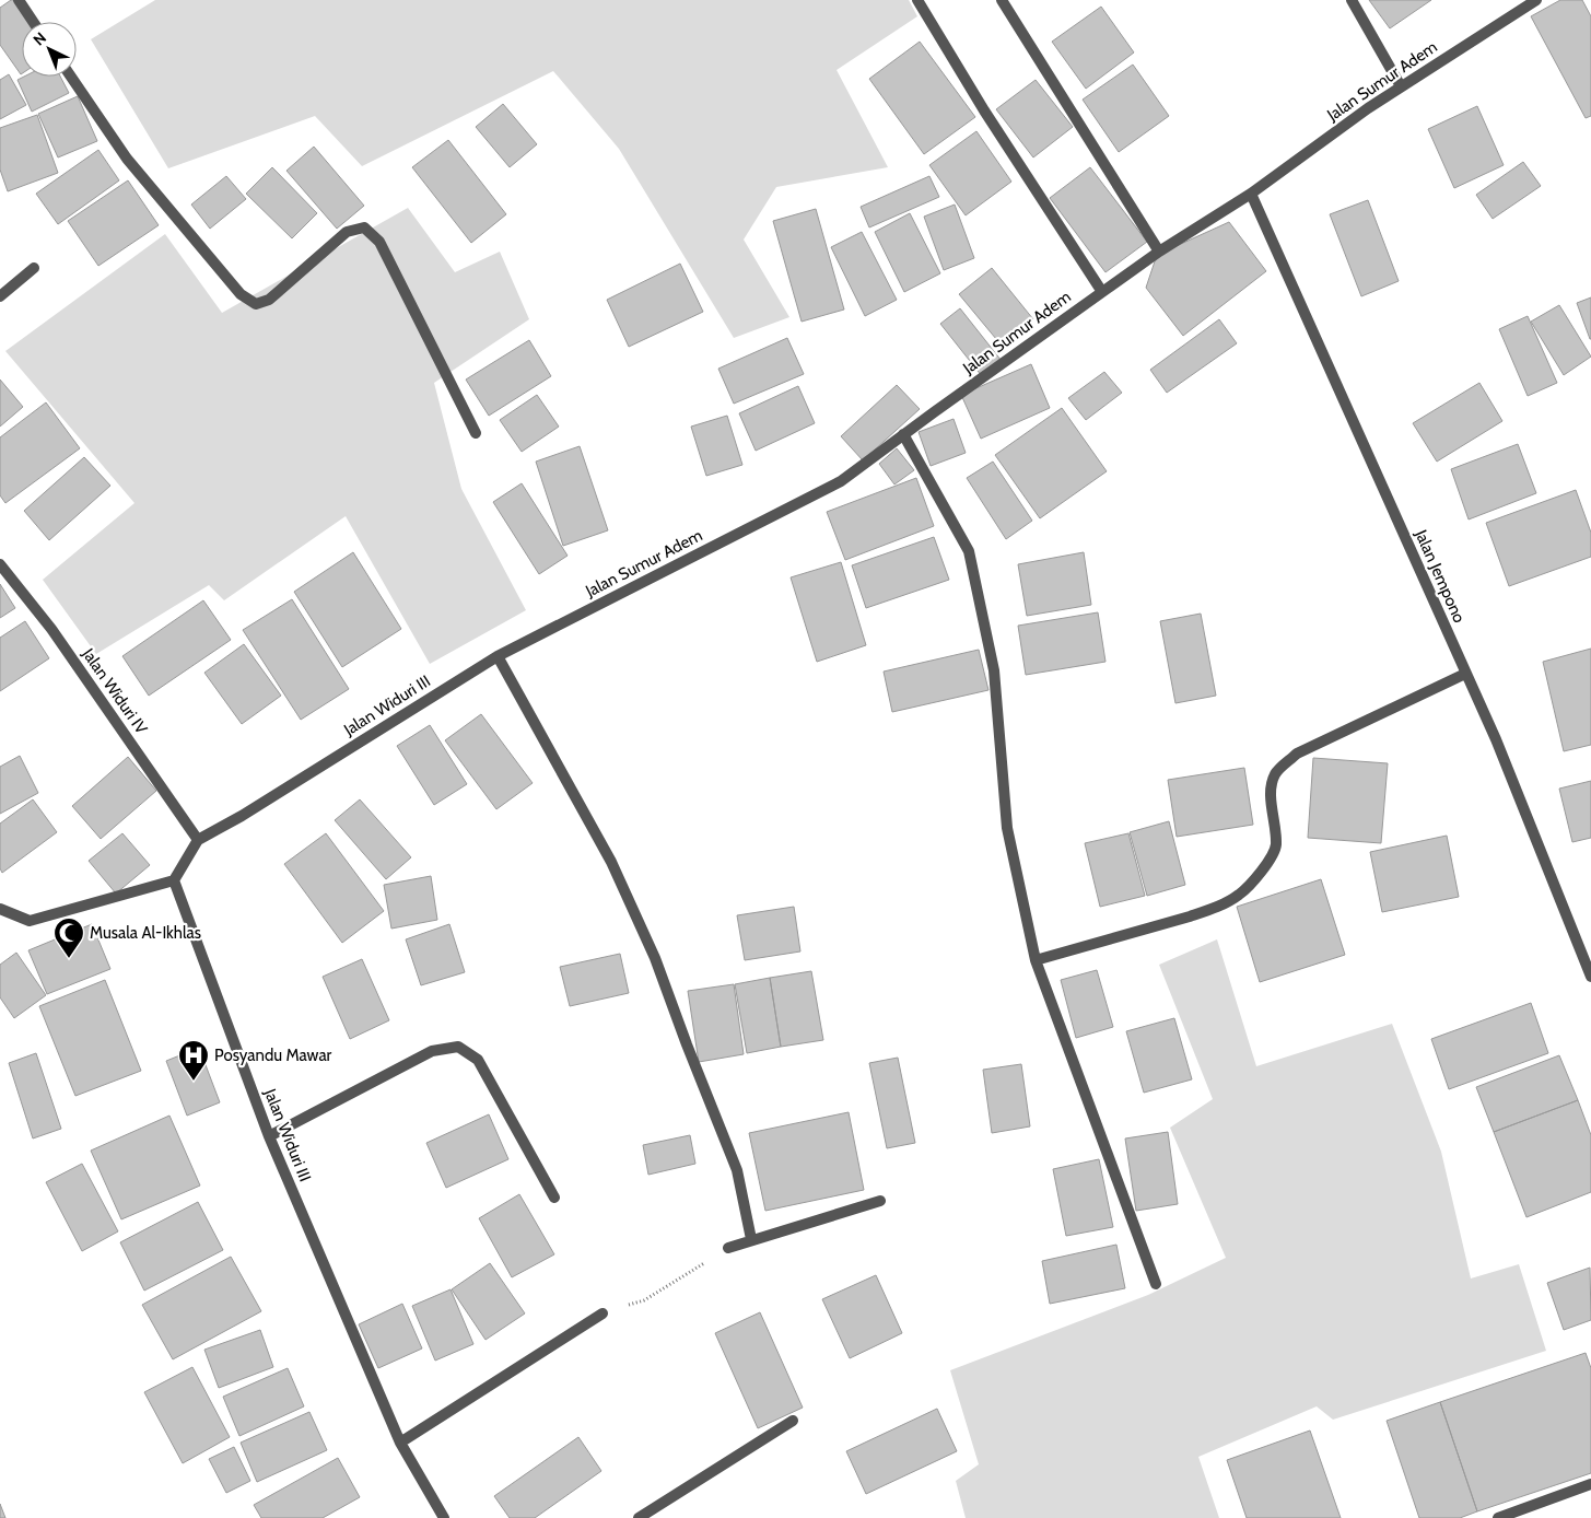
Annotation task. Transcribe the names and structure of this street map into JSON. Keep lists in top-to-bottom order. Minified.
{"streets":{"street":["Jalan Sumur Adem","Jalan Jempono","Jalan Widuri IV","Jalan Widuri III"]},"crossings":[["Jalan Sumur Adem","Jalan Jempono"],["Jalan Sumur Adem","Jalan Widuri III"],["Jalan Widuri IV","Jalan Widuri III"]],"places":{"mosque":["Musala Al-Ikhlas"],"hospital":["Posyandu Mawar"]},"north":"top left"}
